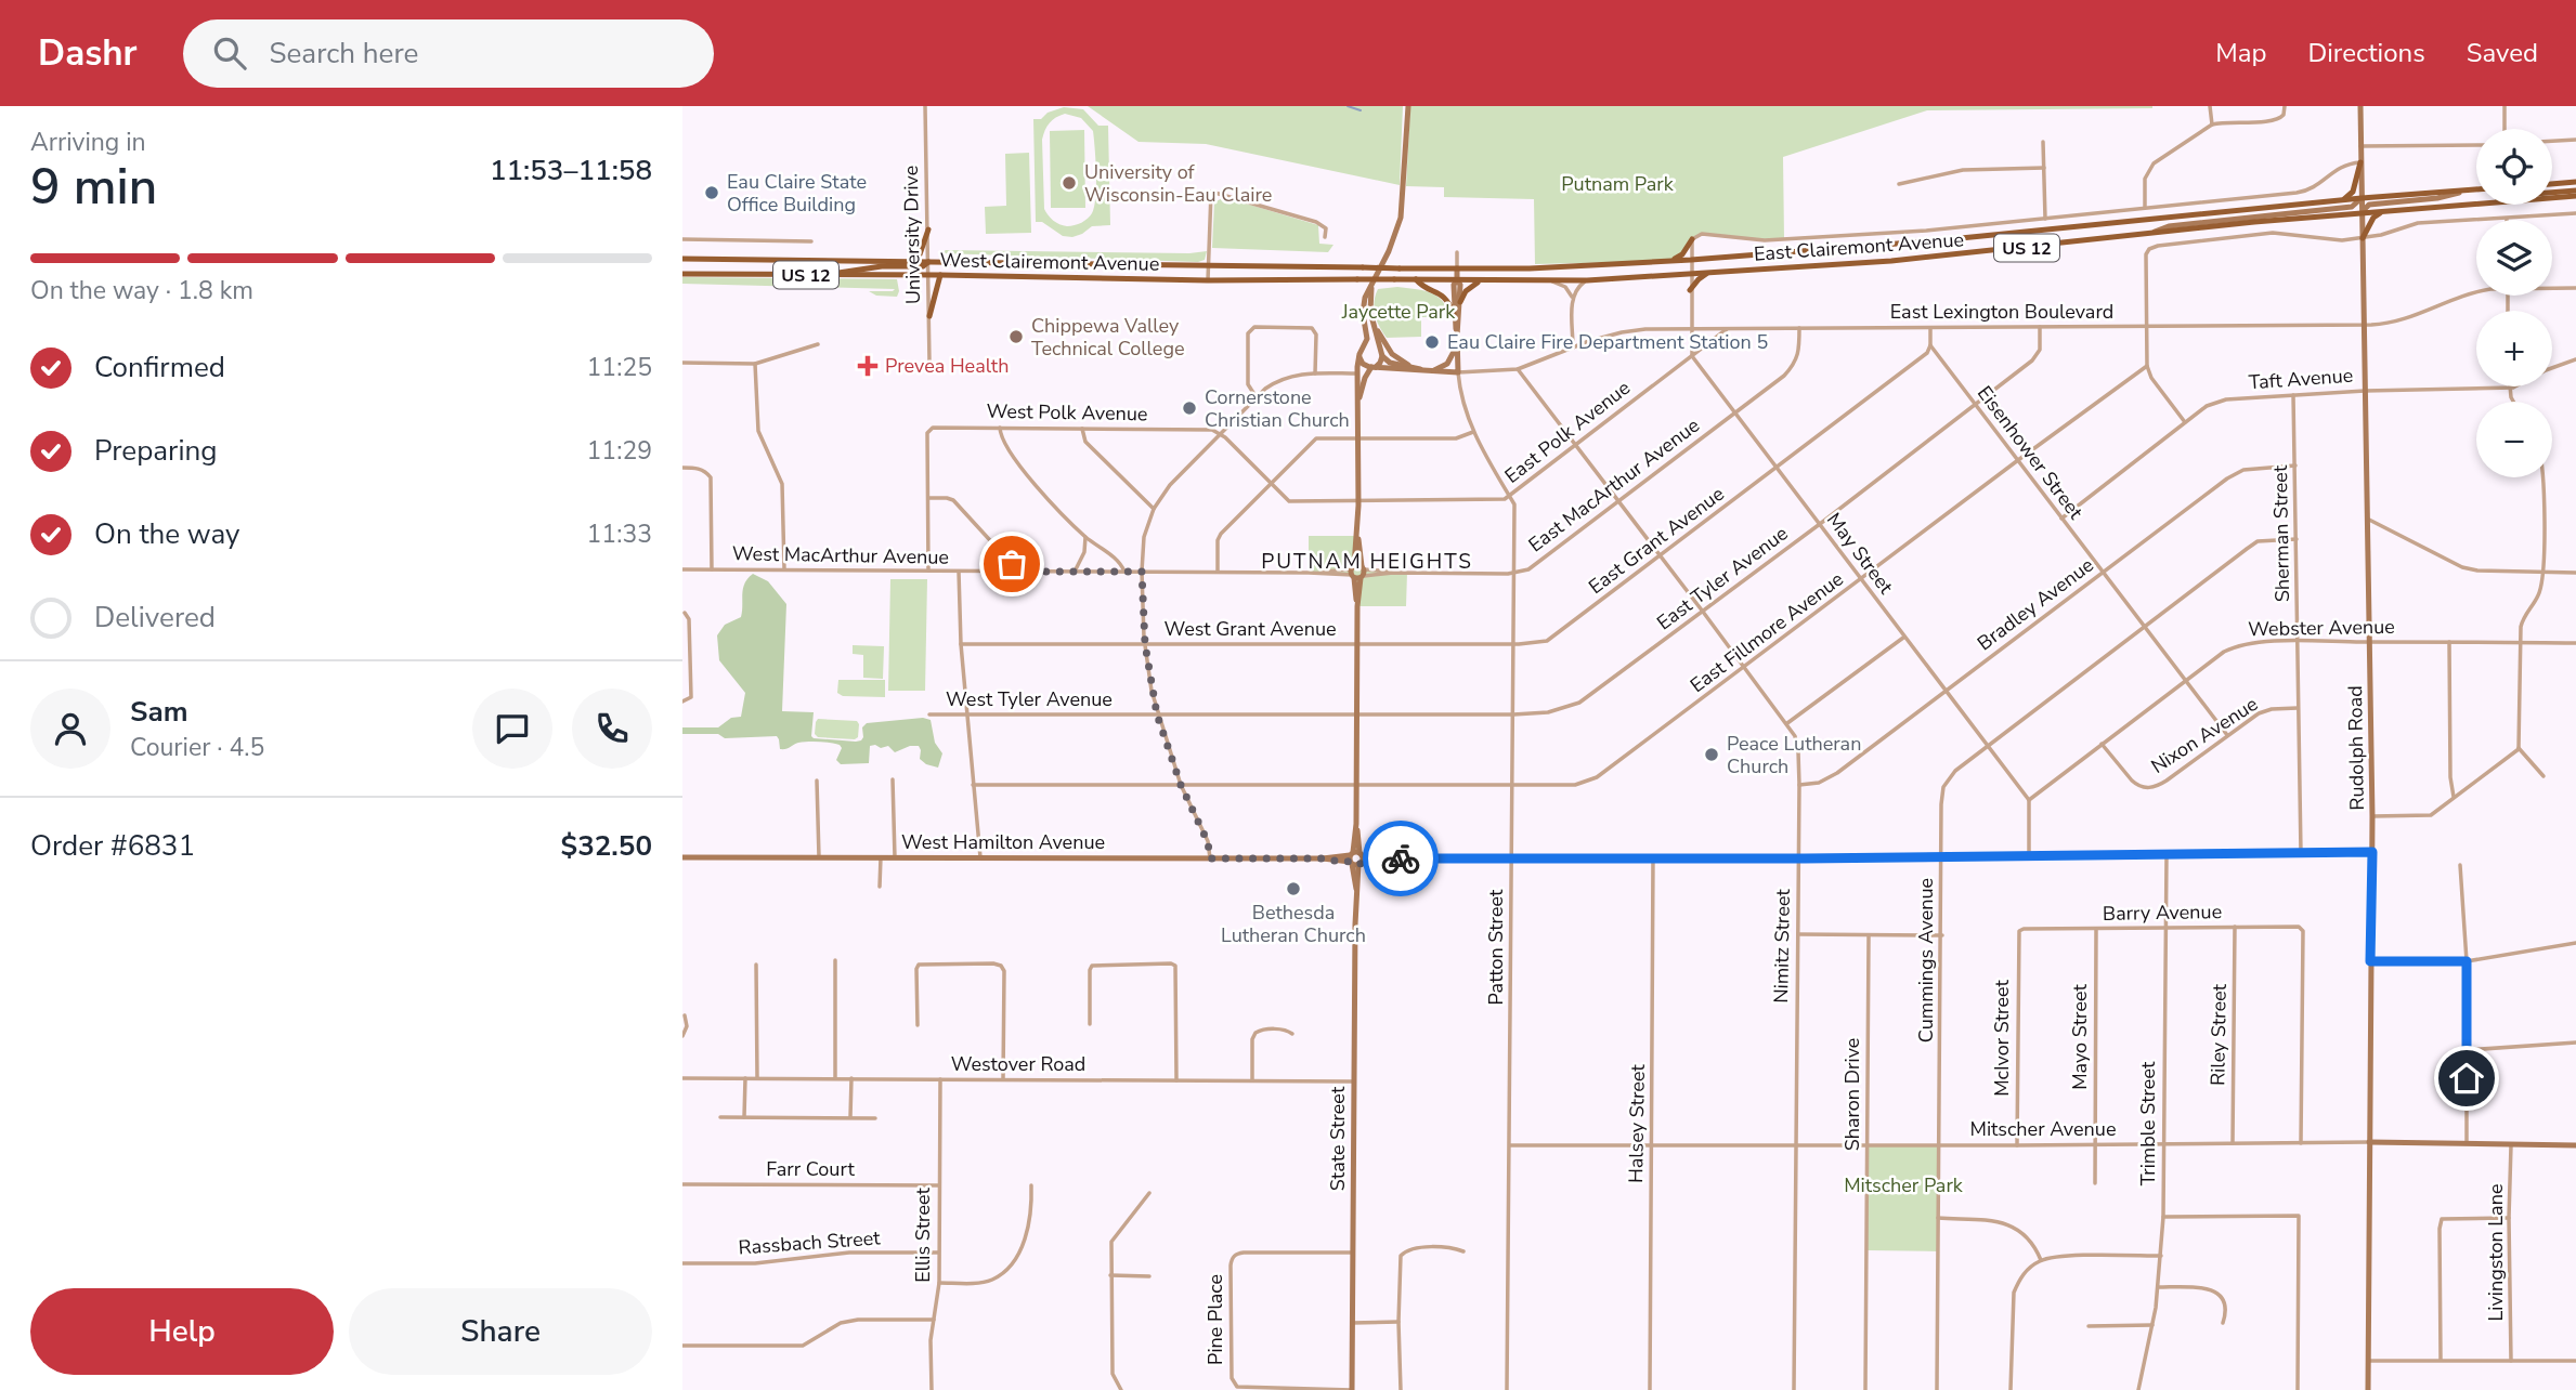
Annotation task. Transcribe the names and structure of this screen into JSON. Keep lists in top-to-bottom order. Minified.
{"streets":{"main road":["East Clairemont Avenue","US 12","West Clairemont Avenue"],"street":["University Drive","East Lexington Boulevard","Taft Avenue","West Polk Avenue","East Polk Avenue","Eisenhower Street","East MacArthur Avenue","Sherman Street","East Grant Avenue","May Street","West MacArthur Avenue","East Tyler Avenue","Bradley Avenue","Webster Avenue","West Grant Avenue","East Fillmore Avenue","West Tyler Avenue","Nixon Avenue","Rudolph Road","West Hamilton Avenue","Barry Avenue","Nimitz Street","Patton Street","Cummings Avenue","Riley Street","Mayo Street","McIvor Street","Westover Road","Sharon Drive","Halsey Street","Trimble Street","Mitscher Avenue","State Street","Farr Court","Ellis Street","Rassbach Street","Livingston Lane","Pine Place"]},"crossings":[["University Drive","West Clairemont Avenue"],["East Clairemont Avenue","West Clairemont Avenue"],["East Clairemont Avenue","Rudolph Road"],["East Clairemont Avenue","Patton Street"],["East Lexington Boulevard","East Polk Avenue"],["East Lexington Boulevard","East MacArthur Avenue"],["East Lexington Boulevard","East Tyler Avenue"],["East Lexington Boulevard","Rudolph Road"],["East Lexington Boulevard","Nimitz Street"],["East Lexington Boulevard","Patton Street"],["East Lexington Boulevard","State Street"],["Taft Avenue","Eisenhower Street"],["Taft Avenue","Sherman Street"],["Taft Avenue","Rudolph Road"],["East Polk Avenue","May Street"],["East Polk Avenue","Nimitz Street"],["East Polk Avenue","Patton Street"],["East Polk Avenue","State Street"],["Eisenhower Street","East Grant Avenue"],["Eisenhower Street","East Tyler Avenue"],["Eisenhower Street","Bradley Avenue"],["Eisenhower Street","Webster Avenue"],["Eisenhower Street","East Fillmore Avenue"],["Eisenhower Street","Nixon Avenue"],["Eisenhower Street","Cummings Avenue"],["East MacArthur Avenue","May Street"],["East MacArthur Avenue","West MacArthur Avenue"],["East MacArthur Avenue","Nimitz Street"],["East MacArthur Avenue","Patton Street"],["East MacArthur Avenue","State Street"],["Sherman Street","Bradley Avenue"],["Sherman Street","Webster Avenue"],["Sherman Street","Nixon Avenue"],["Sherman Street","West Hamilton Avenue"],["Sherman Street","Cummings Avenue"],["East Grant Avenue","May Street"],["East Grant Avenue","West Grant Avenue"],["East Grant Avenue","Nimitz Street"],["East Grant Avenue","Patton Street"],["East Grant Avenue","State Street"],["May Street","East Tyler Avenue"],["May Street","Bradley Avenue"],["May Street","Webster Avenue"],["May Street","East Fillmore Avenue"],["May Street","Cummings Avenue"],["West MacArthur Avenue","State Street"],["East Tyler Avenue","West Tyler Avenue"],["East Tyler Avenue","Nimitz Street"],["East Tyler Avenue","Patton Street"],["East Tyler Avenue","State Street"],["Bradley Avenue","Nimitz Street"],["Webster Avenue","Nixon Avenue"],["Webster Avenue","Rudolph Road"],["West Grant Avenue","State Street"],["East Fillmore Avenue","Nimitz Street"],["East Fillmore Avenue","Patton Street"],["East Fillmore Avenue","State Street"],["West Tyler Avenue","State Street"],["Rudolph Road","West Hamilton Avenue"],["Rudolph Road","Mitscher Avenue"],["West Hamilton Avenue","Nimitz Street"],["West Hamilton Avenue","Patton Street"],["West Hamilton Avenue","Cummings Avenue"],["West Hamilton Avenue","Halsey Street"],["West Hamilton Avenue","Trimble Street"],["West Hamilton Avenue","State Street"],["Barry Avenue","Riley Street"],["Barry Avenue","Mayo Street"],["Barry Avenue","McIvor Street"],["Barry Avenue","Trimble Street"],["Barry Avenue","Mitscher Avenue"],["Nimitz Street","Mitscher Avenue"],["Patton Street","Mitscher Avenue"],["Cummings Avenue","Mitscher Avenue"],["Riley Street","Mitscher Avenue"],["Mayo Street","Mitscher Avenue"],["McIvor Street","Mitscher Avenue"],["Westover Road","State Street"],["Westover Road","Ellis Street"],["Sharon Drive","Mitscher Avenue"],["Halsey Street","Mitscher Avenue"],["Trimble Street","Mitscher Avenue"],["Mitscher Avenue","Livingston Lane"],["State Street","Pine Place"],["Farr Court","Ellis Street"],["Ellis Street","Rassbach Street"]],"districts":["PUTNAM HEIGHTS"],"parks":["Putnam Park","Jaycette Park","Mitscher Park"],"places":{"other":["University of Wisconsin-Eau Claire","Eau Claire State Office Building","Chippewa Valley Technical College","Eau Claire Fire Department Station 5","Cornerstone Christian Church","Peace Lutheran Church","Bethesda Lutheran Church"],"health":["Prevea Health"]},"page":{"header":"Dashr","search":"Search here","nav":["Map","Directions","Saved"],"heading":["9 min","Arriving in","11:53–11:58"],"panel":["Sam","Courier · 4.5","Order #6831","$32.50"],"map_buttons":["+","−"],"bar":"On the way · 1.8 km","list":[["Confirmed","11:25"],["Preparing","11:29"],["On the way","11:33"],"Delivered"],"buttons":["Help","Share"]}}
